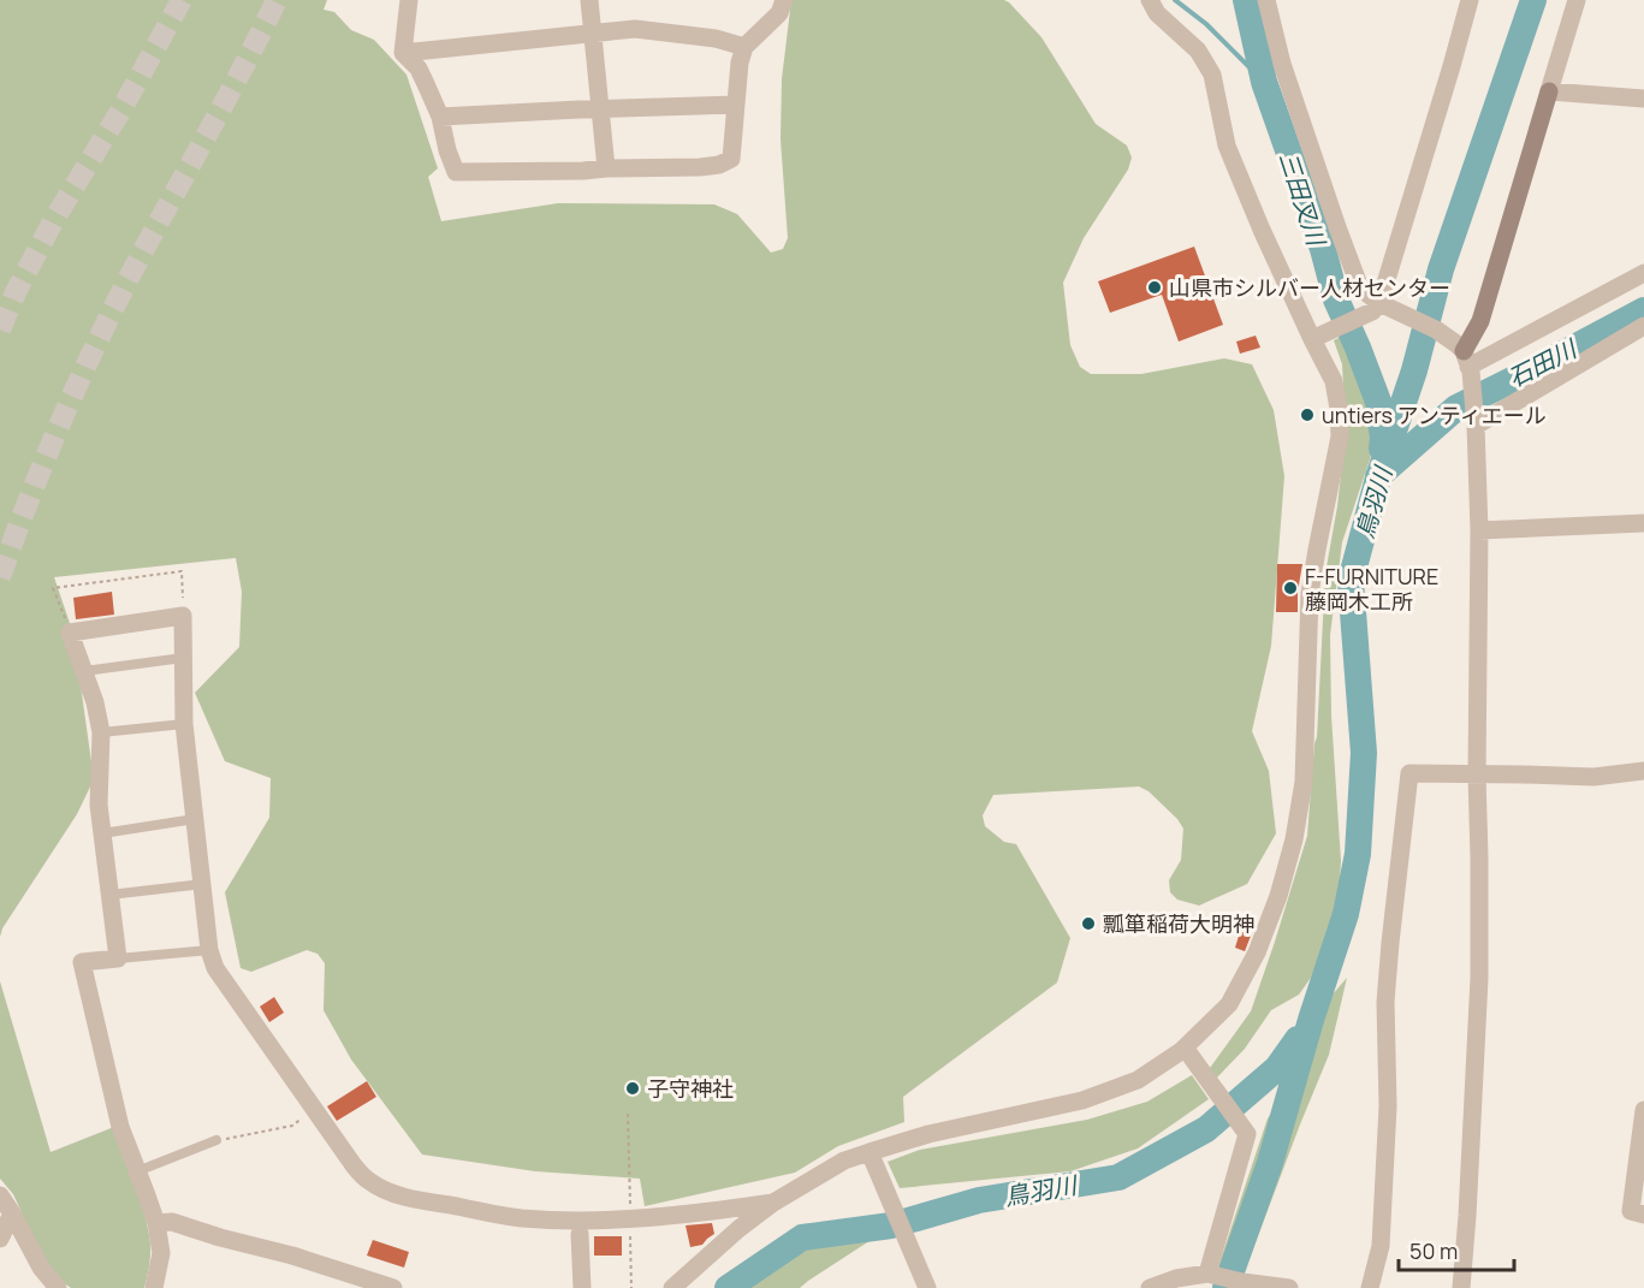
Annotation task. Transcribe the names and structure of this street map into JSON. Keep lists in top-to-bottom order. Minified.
{"water":["三田叉川","石田川","鳥羽川"],"places":["山県市シルバー人材センター","untiers アンティエール","F-FURNITURE 藤岡木工所","瓢箪稲荷大明神","子守神社"],"scale_bar":"50 m"}
